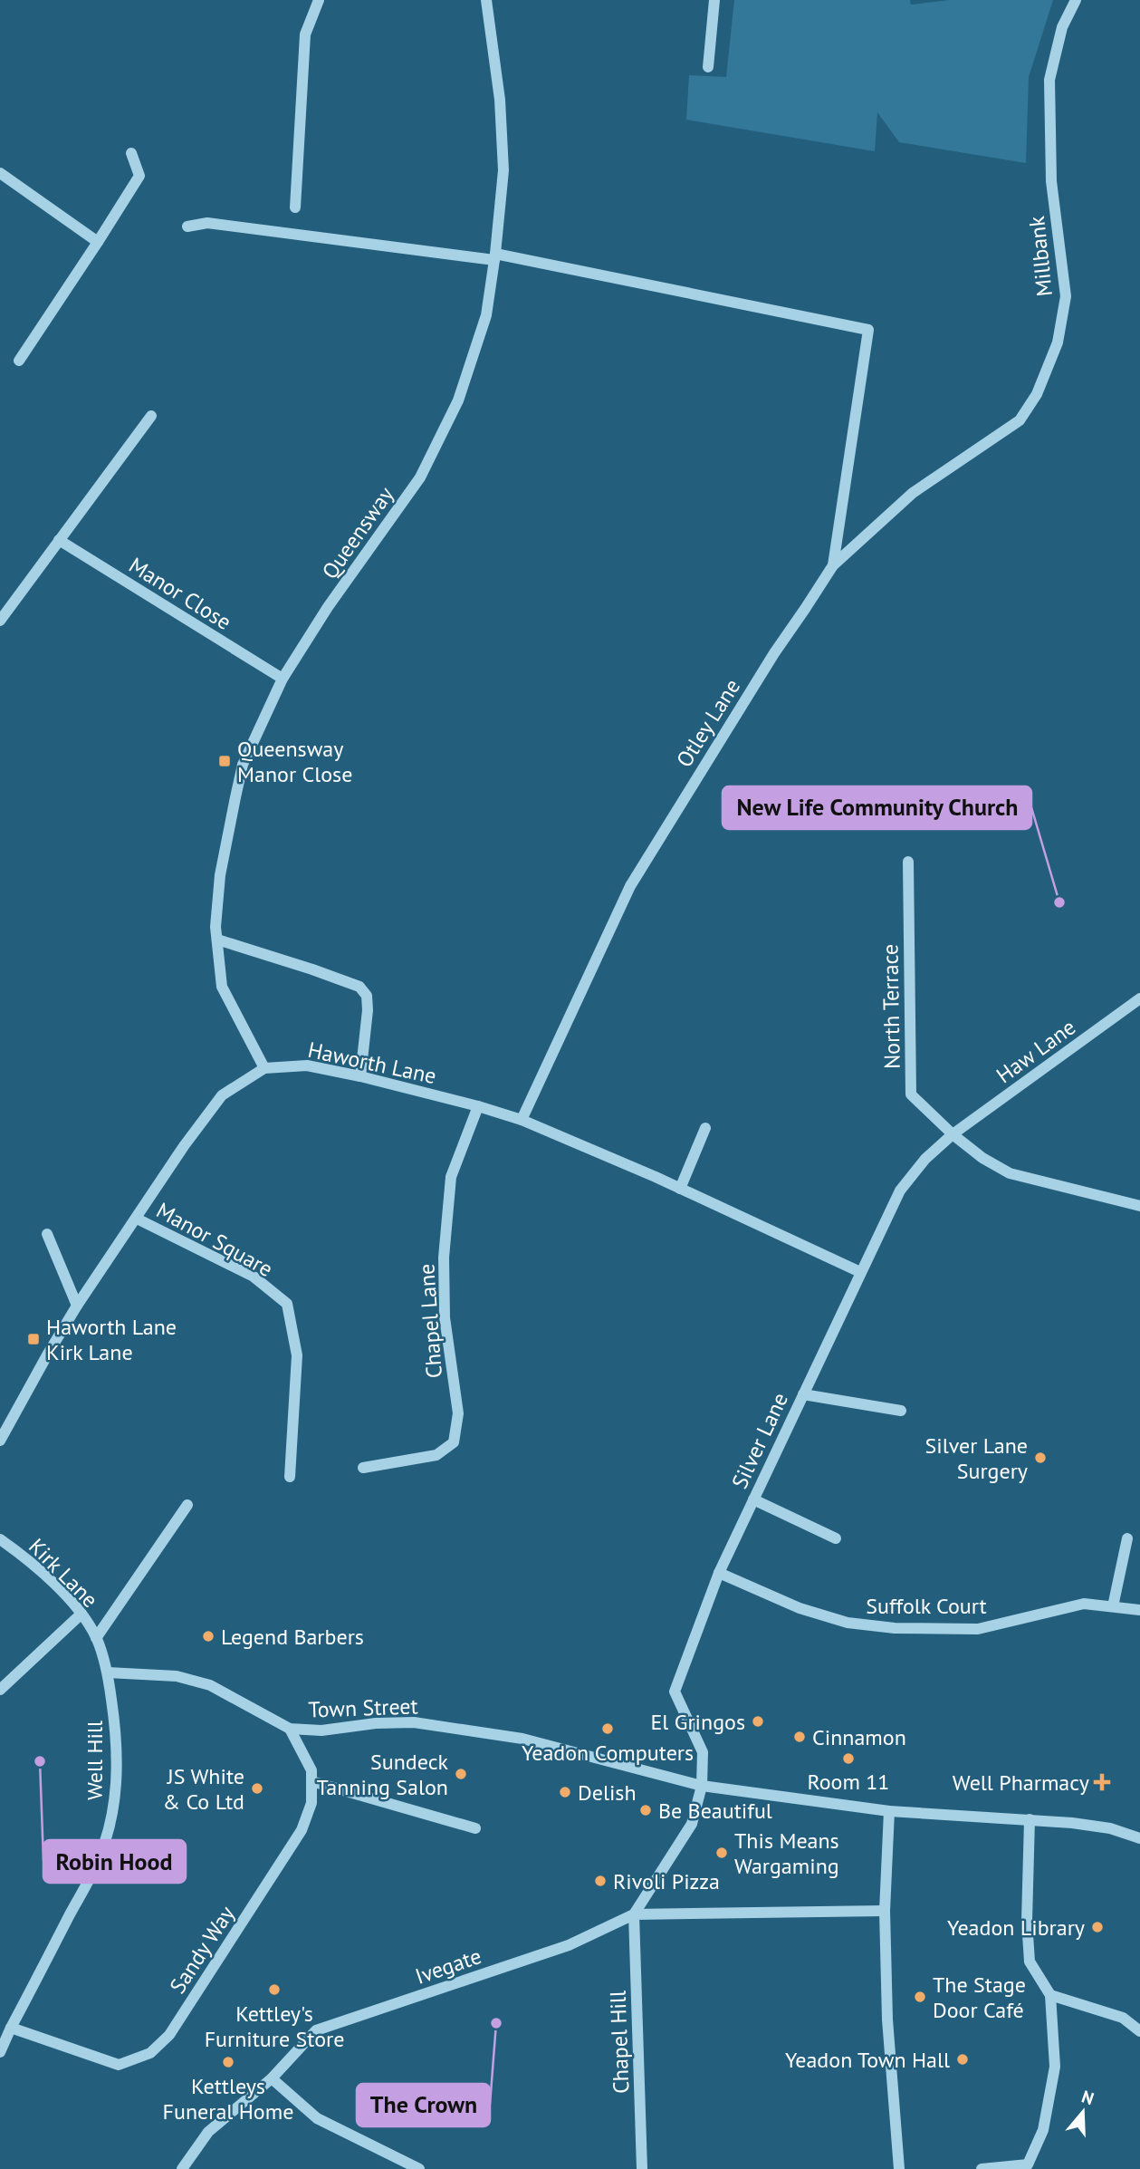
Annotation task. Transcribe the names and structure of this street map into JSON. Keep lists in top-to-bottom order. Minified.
{"streets":{"street":["Millbank","Queensway","Manor Close","Otley Lane","North Terrace","Haw Lane","Haworth Lane","Manor Square","Chapel Lane","Silver Lane","Kirk Lane","Suffolk Court","Town Street","Well Hill","Sandy Way","Ivegate","Chapel Hill"]},"crossings":[["Millbank","Otley Lane"],["Queensway","Manor Close"],["Queensway","Otley Lane"],["Queensway","Haworth Lane"],["Otley Lane","Haworth Lane"],["North Terrace","Haw Lane"],["North Terrace","Silver Lane"],["Haw Lane","Silver Lane"],["Haworth Lane","Manor Square"],["Haworth Lane","Chapel Lane"],["Haworth Lane","Silver Lane"],["Silver Lane","Suffolk Court"],["Silver Lane","Town Street"],["Kirk Lane","Town Street"],["Kirk Lane","Well Hill"],["Town Street","Well Hill"],["Town Street","Sandy Way"],["Well Hill","Sandy Way"],["Ivegate","Chapel Hill"]],"places":{"transit":["Queensway Manor Close","Haworth Lane Kirk Lane"],"other":["New Life Community Church","Silver Lane Surgery","Legend Barbers","El Gringos","Yeadon Computers","Cinnamon","Room 11","Robin Hood","Sundeck Tanning Salon","JS White & Co Ltd","Delish","Be Beautiful","This Means Wargaming","Rivoli Pizza","Yeadon Library","Kettley's Furniture Store","The Stage Door Café","The Crown","Yeadon Town Hall","Kettleys Funeral Home"],"health":["Well Pharmacy"]},"north":"top"}
